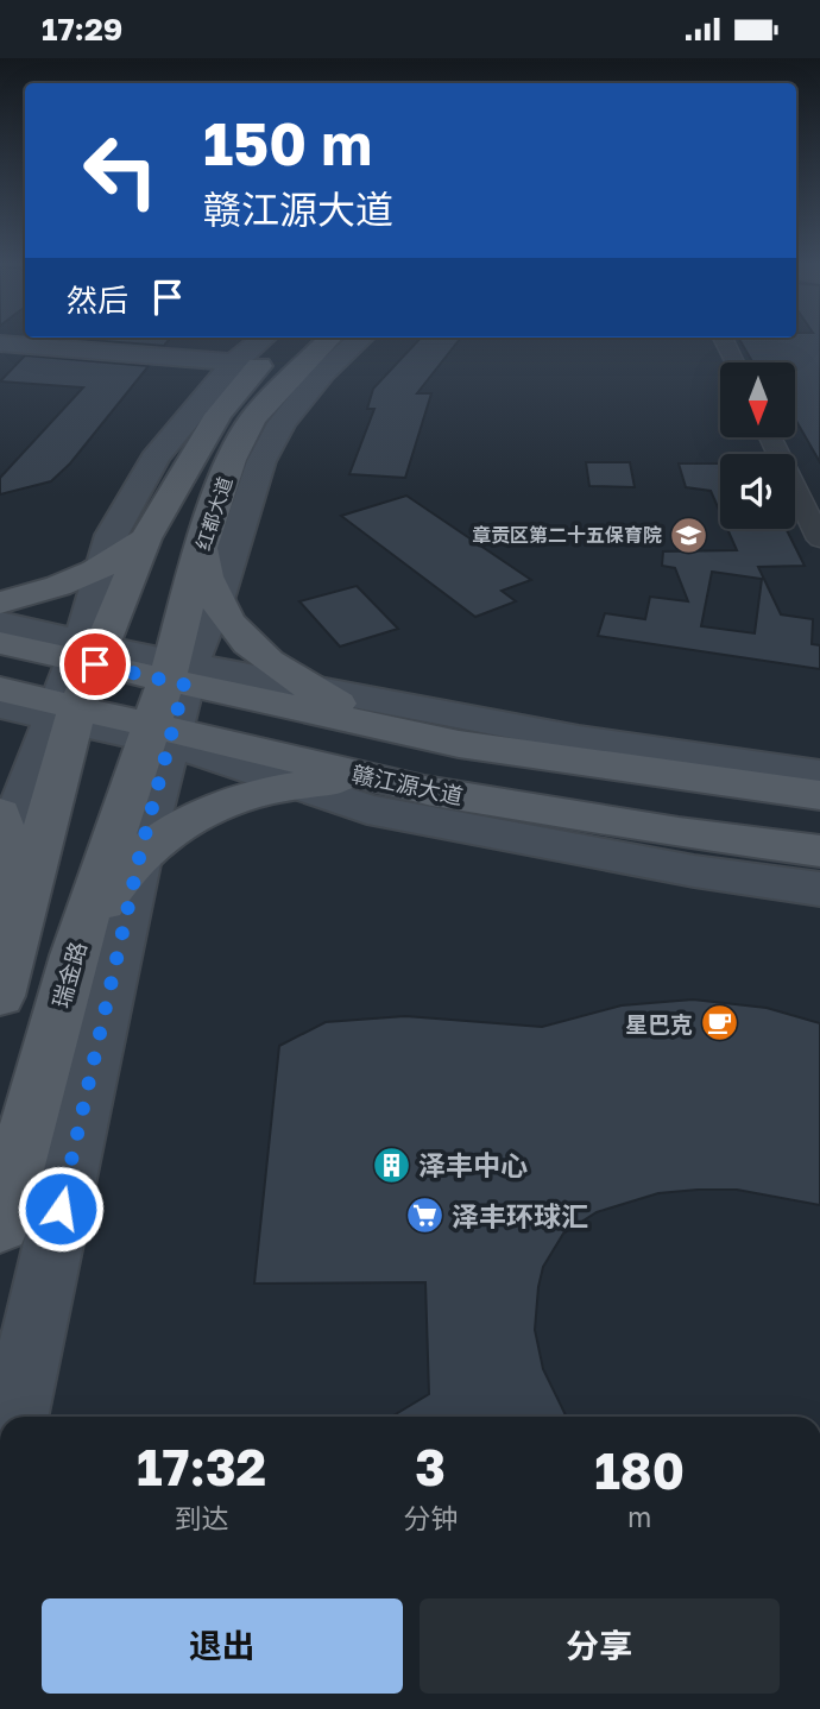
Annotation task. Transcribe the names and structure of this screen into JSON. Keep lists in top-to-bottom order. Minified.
{"streets":{"main road":["红都大道","赣江源大道","瑞金路"]},"crossings":[["赣江源大道","瑞金路"]],"places":{"school or university":["章贡区第二十五保育院"],"cafe":["星巴克"],"building":["泽丰中心"],"supermarket":["泽丰环球汇"]},"north":"bottom","page":{"status":"17:29","turn":["150 m","赣江源大道"],"then":"然后","eta":["17:32","到达","3","分钟","180","m"],"buttons":["退出","分享"]}}
